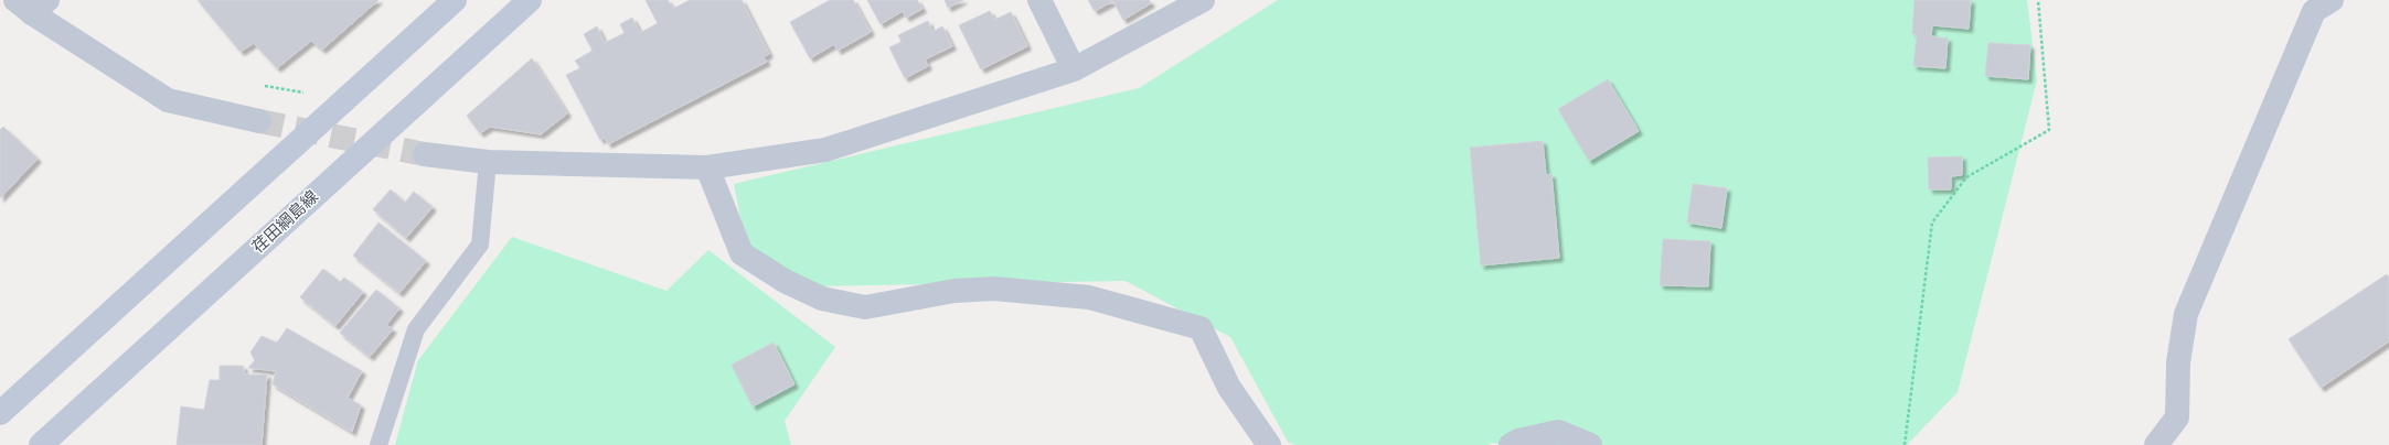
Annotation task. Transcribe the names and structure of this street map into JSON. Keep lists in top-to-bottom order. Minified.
{"streets":{"main road":["荏田綱島線"]}}
